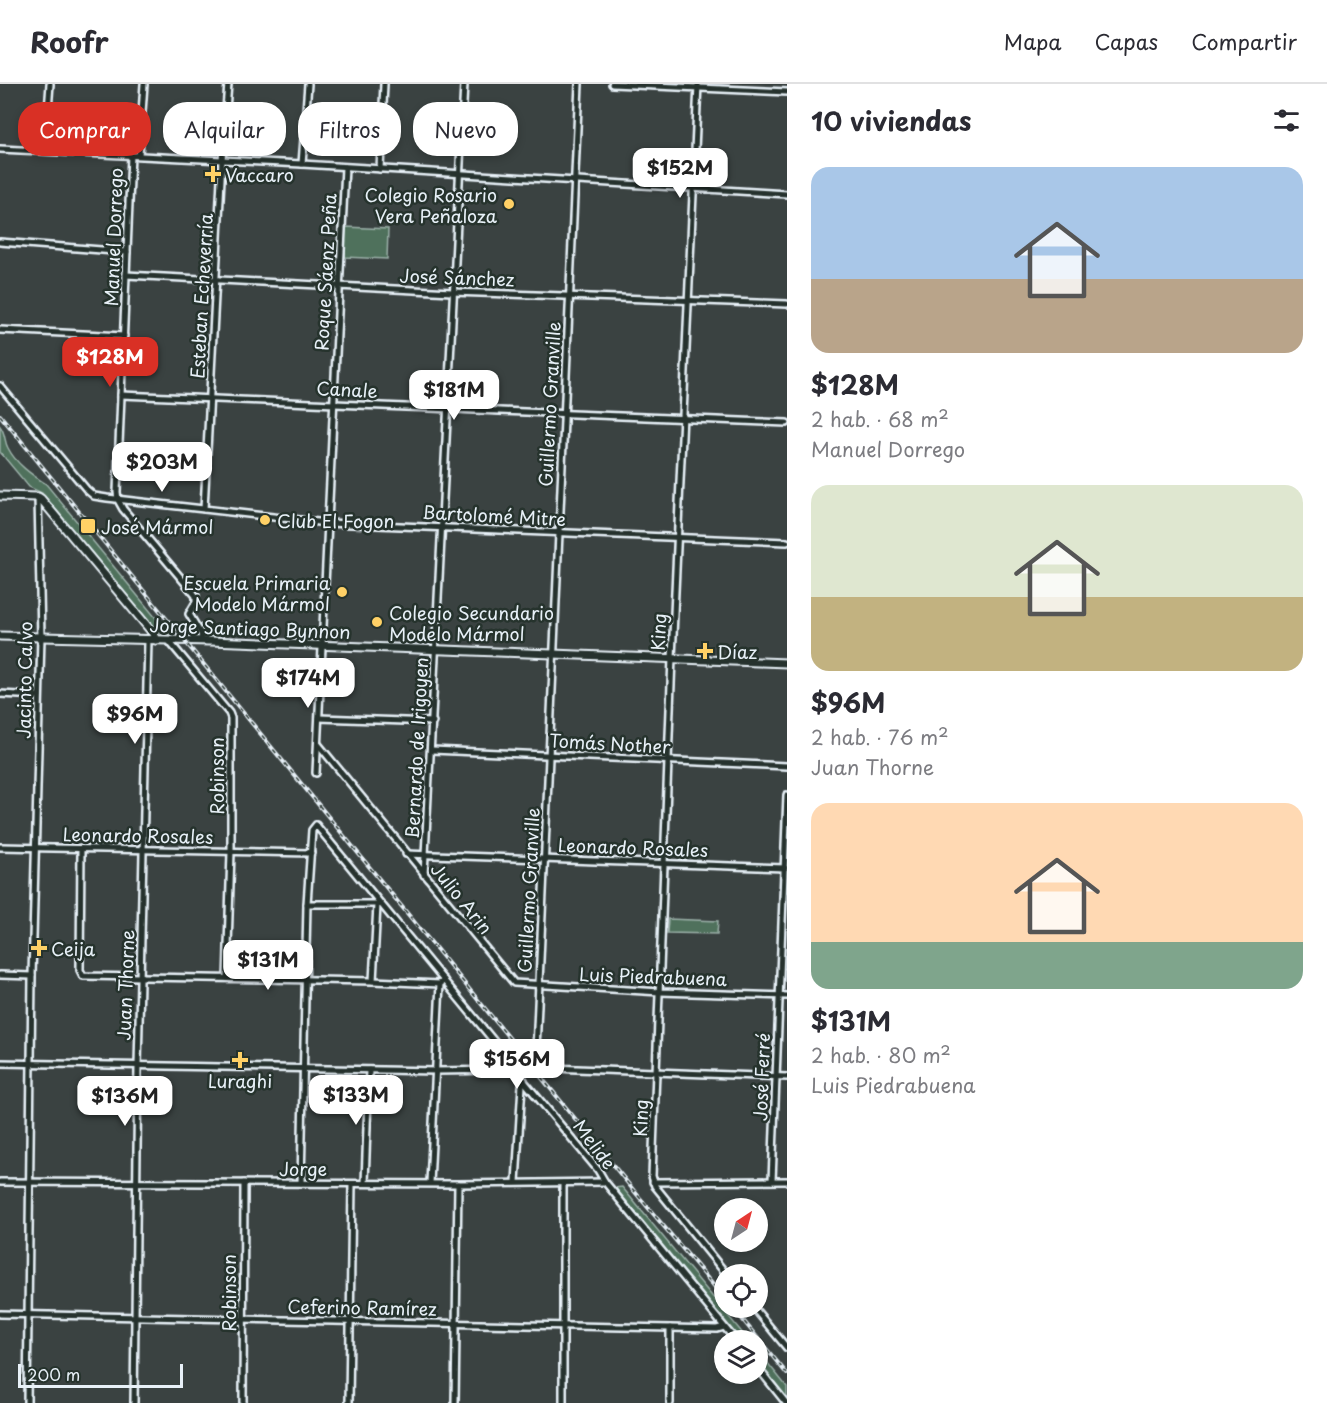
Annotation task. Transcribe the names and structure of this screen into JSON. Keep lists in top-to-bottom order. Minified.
{"streets":{"street":["Manuel Dorrego","Roque Sáenz Peña","José Sánchez","Esteban Echeverría","Canale","Guillermo Granville","Bartolomé Mitre","Jorge Santiago Bynnon","King","Jacinto Calvo","Tomás Nother","Bernardo de Irigoyen","Robinson","Leonardo Rosales","Julio Arin","Luis Piedrabuena","Juan Thorne","José Ferré","Melide","Jorge","Ceferino Ramírez"]},"crossings":[["Manuel Dorrego","José Sánchez"],["Manuel Dorrego","Canale"],["Manuel Dorrego","Bartolomé Mitre"],["Roque Sáenz Peña","José Sánchez"],["Roque Sáenz Peña","Canale"],["Roque Sáenz Peña","Bartolomé Mitre"],["Roque Sáenz Peña","Jorge Santiago Bynnon"],["Roque Sáenz Peña","Julio Arin"],["José Sánchez","Esteban Echeverría"],["José Sánchez","Guillermo Granville"],["José Sánchez","King"],["José Sánchez","Bernardo de Irigoyen"],["Esteban Echeverría","Canale"],["Esteban Echeverría","Bartolomé Mitre"],["Canale","Guillermo Granville"],["Canale","King"],["Canale","Bernardo de Irigoyen"],["Guillermo Granville","Bartolomé Mitre"],["Guillermo Granville","Jorge Santiago Bynnon"],["Guillermo Granville","Tomás Nother"],["Guillermo Granville","Leonardo Rosales"],["Guillermo Granville","Luis Piedrabuena"],["Bartolomé Mitre","King"],["Bartolomé Mitre","Bernardo de Irigoyen"],["Jorge Santiago Bynnon","King"],["Jorge Santiago Bynnon","Jacinto Calvo"],["Jorge Santiago Bynnon","Bernardo de Irigoyen"],["Jorge Santiago Bynnon","Robinson"],["Jorge Santiago Bynnon","Juan Thorne"],["King","Tomás Nother"],["King","Leonardo Rosales"],["King","Luis Piedrabuena"],["Jacinto Calvo","Leonardo Rosales"],["Jacinto Calvo","Jorge"],["Jacinto Calvo","Ceferino Ramírez"],["Tomás Nother","Bernardo de Irigoyen"],["Bernardo de Irigoyen","Leonardo Rosales"],["Bernardo de Irigoyen","Julio Arin"],["Robinson","Leonardo Rosales"],["Robinson","Jorge"],["Robinson","Ceferino Ramírez"],["Leonardo Rosales","Julio Arin"],["Leonardo Rosales","Juan Thorne"],["Leonardo Rosales","José Ferré"],["Leonardo Rosales","Melide"],["Julio Arin","Luis Piedrabuena"],["Luis Piedrabuena","José Ferré"],["Juan Thorne","Jorge"],["Juan Thorne","Ceferino Ramírez"],["Melide","Jorge"],["Melide","Ceferino Ramírez"]],"places":{"health":["Vaccaro","Díaz","Ceija","Luraghi"],"other":["Colegio Rosario Vera Peñaloza","Club El Fogon","Escuela Primaria Modelo Mármol","Colegio Secundario Modelo Mármol"],"transit":["José Mármol"]},"scale_bar":"200 m","north":"top right","page":{"header":"Roofr","nav":["Mapa","Capas","Compartir"],"heading":"10 viviendas","chip":["Comprar","Alquilar","Filtros","Nuevo"],"price":["$152M","$128M","$181M","$203M","$174M","$96M","$131M","$156M","$133M","$136M"],"list":[{"name":"$128M","note":"2 hab. · 68 m² · Manuel Dorrego"},{"name":"$96M","note":"2 hab. · 76 m² · Juan Thorne"},{"name":"$131M","note":"2 hab. · 80 m² · Luis Piedrabuena"}],"scale":"200 m"}}
